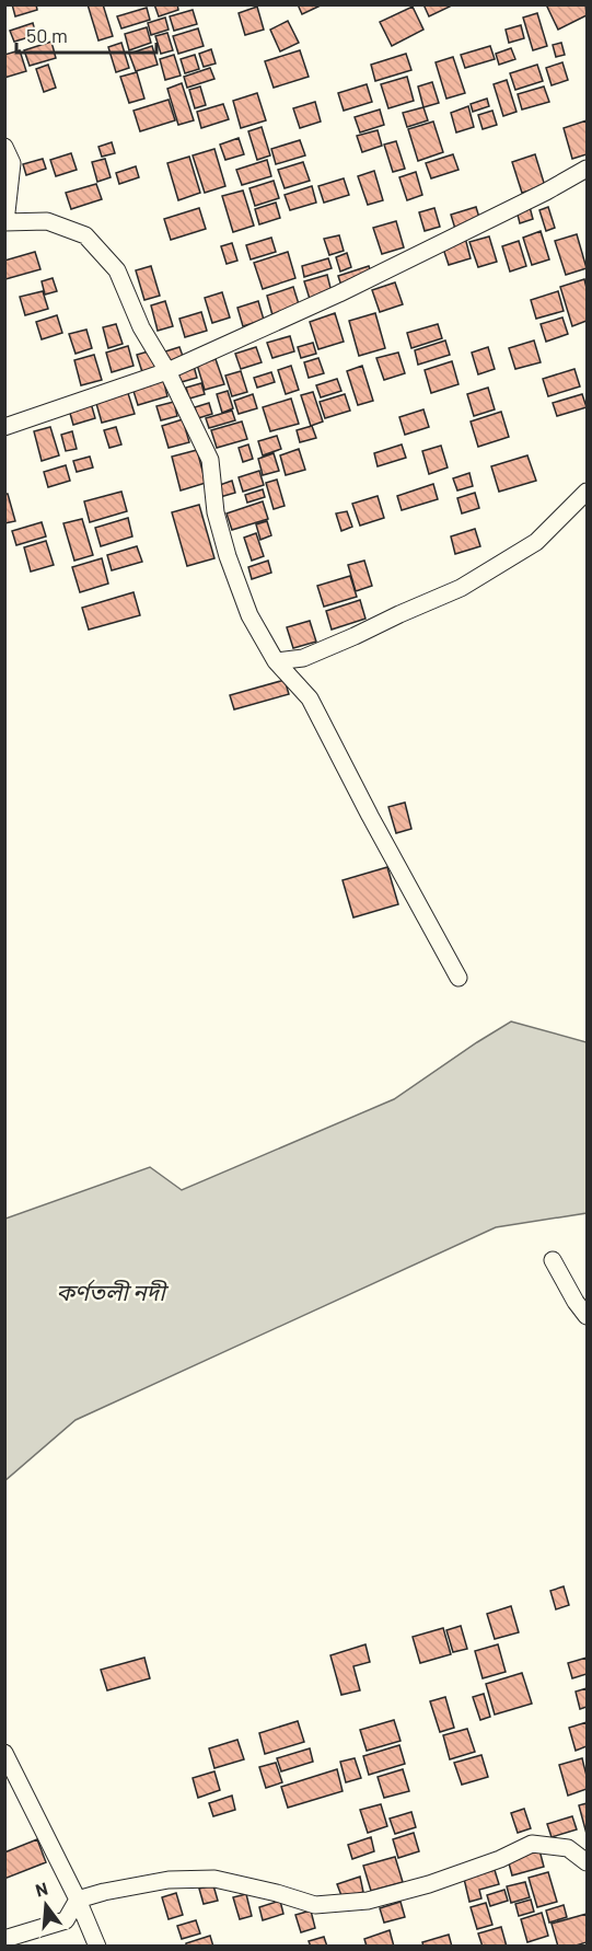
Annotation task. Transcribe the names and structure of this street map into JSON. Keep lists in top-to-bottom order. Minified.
{"water":["কর্ণতলী নদী"],"scale_bar":"50 m","north":"top"}
